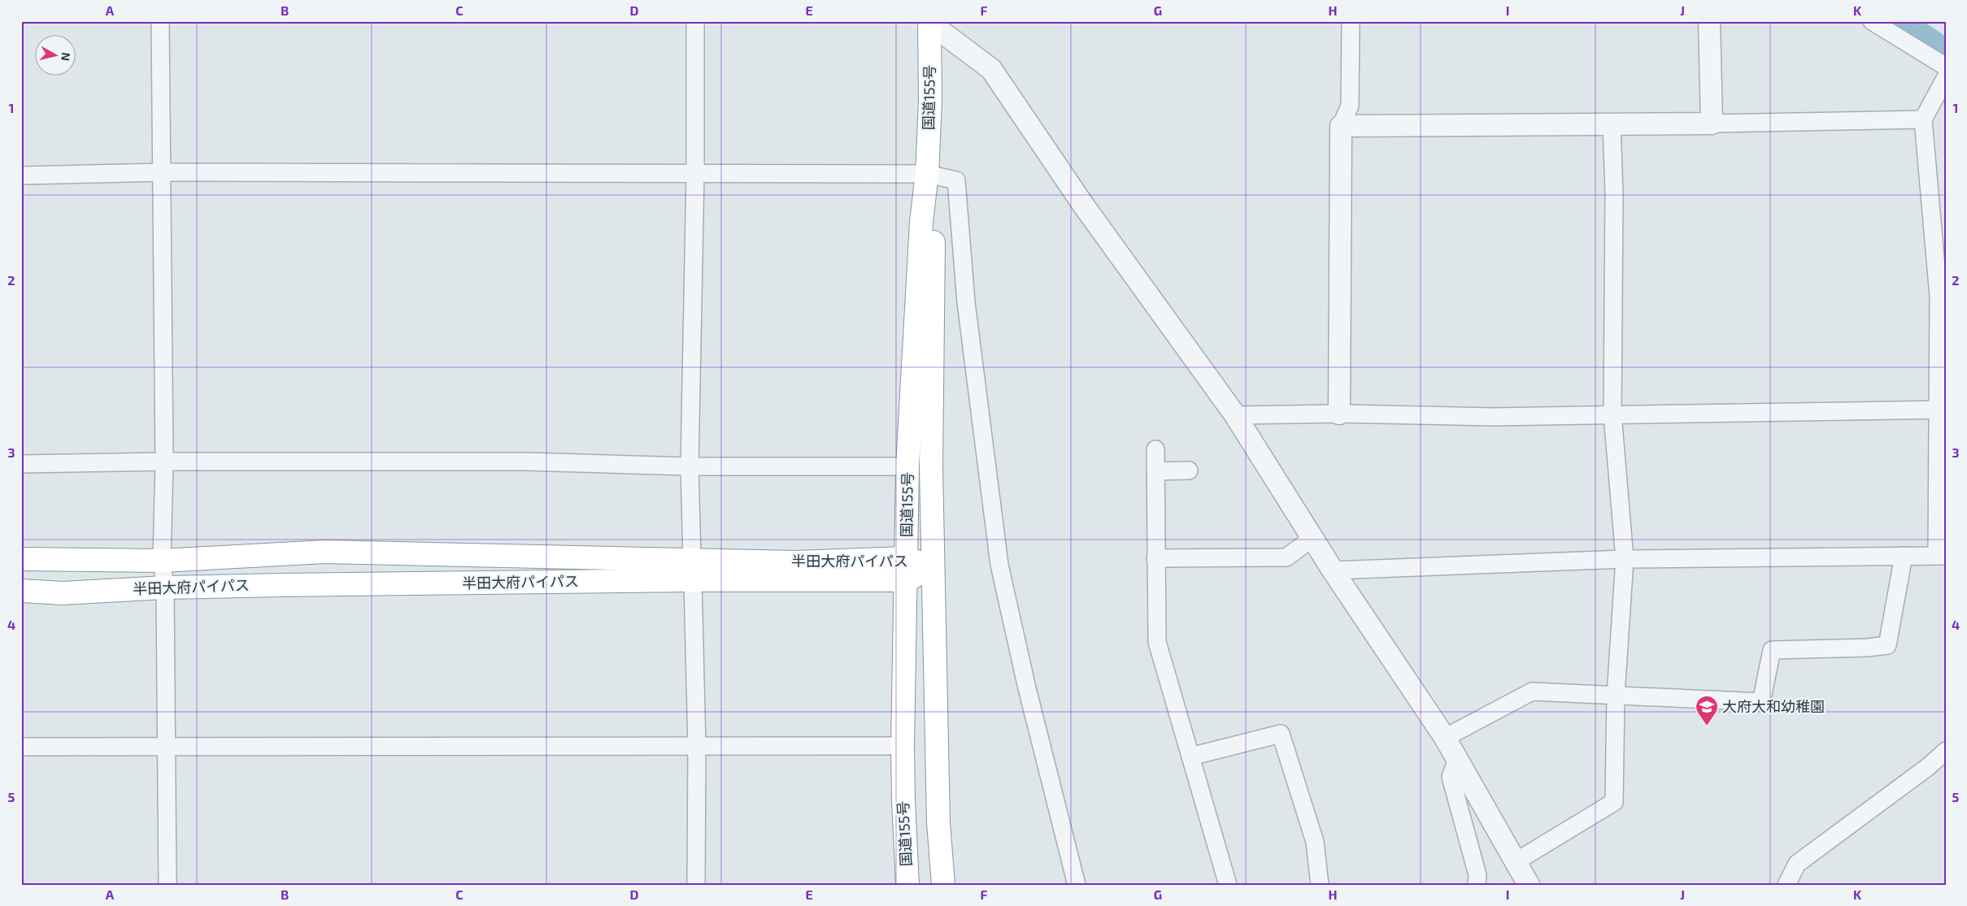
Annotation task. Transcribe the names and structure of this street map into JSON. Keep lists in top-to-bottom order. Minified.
{"streets":{"highway":["国道155号","半田大府パイパス"]},"crossings":[["国道155号","半田大府パイパス"]],"places":{"school or university":["大府大和幼稚園"]},"north":"right","grid":{"columns":["A","B","C","D","E","F","G","H","I","J","K"],"rows":["1","2","3","4","5"]}}
